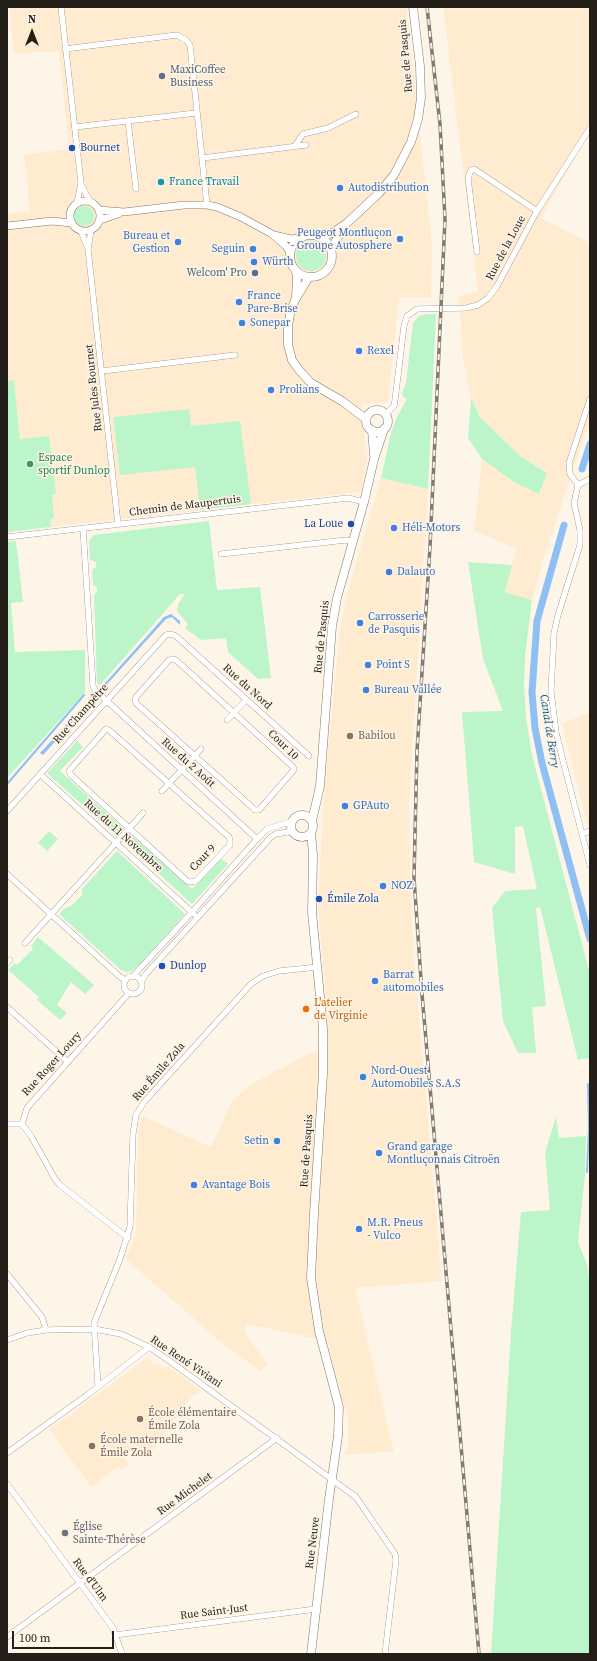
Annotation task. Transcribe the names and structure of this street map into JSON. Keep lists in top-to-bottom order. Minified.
{"streets":{"main road":["Rue de Pasquis","Rue Neuve"],"street":["Rue de la Loue","Rue Jules Bournet","Chemin de Maupertuis","Rue du Nord","Rue Champêtre","Cour 10","Rue du 2 Août","Rue du 11 Novembre","Cour 9","Rue Roger Loury","Rue Émile Zola","Rue René Viviani","Rue Michelet","Rue d'Ulm","Rue Saint-Just"]},"crossings":[["Rue de Pasquis","Rue de la Loue"],["Rue de Pasquis","Chemin de Maupertuis"],["Rue de Pasquis","Rue Roger Loury"],["Rue de Pasquis","Rue Émile Zola"],["Rue de Pasquis","Rue Neuve"],["Rue Jules Bournet","Chemin de Maupertuis"],["Chemin de Maupertuis","Rue du 2 Août"],["Rue du Nord","Rue Champêtre"],["Rue Champêtre","Rue du 2 Août"],["Rue Champêtre","Rue du 11 Novembre"],["Rue du 11 Novembre","Rue Roger Loury"],["Rue Émile Zola","Rue René Viviani"],["Rue René Viviani","Rue Michelet"],["Rue René Viviani","Rue Neuve"],["Rue Michelet","Rue d'Ulm"],["Rue Neuve","Rue Saint-Just"],["Rue d'Ulm","Rue Saint-Just"]],"water":["Canal de Berry"],"places":["MaxiCoffee Business","Bournet","France Travail","Autodistribution","Peugeot Montluçon - Groupe Autosphere","Bureau et Gestion","Seguin","Würth","Welcom' Pro","France Pare-Brise","Sonepar","Rexel","Prolians","Espace sportif Dunlop","La Loue","Héli-Motors","Dalauto","Carrosserie de Pasquis","Point S","Bureau Vallée","Babilou","GPAuto","NOZ","Émile Zola","Dunlop","Barrat automobiles","L'atelier de Virginie","Nord-Ouest Automobiles S.A.S","Setin","Grand garage Montluçonnais Citroën","Avantage Bois","M.R. Pneus - Vulco","École élémentaire Émile Zola","École maternelle Émile Zola","Église Sainte-Thérèse"],"scale_bar":"100 m","north":"top"}
